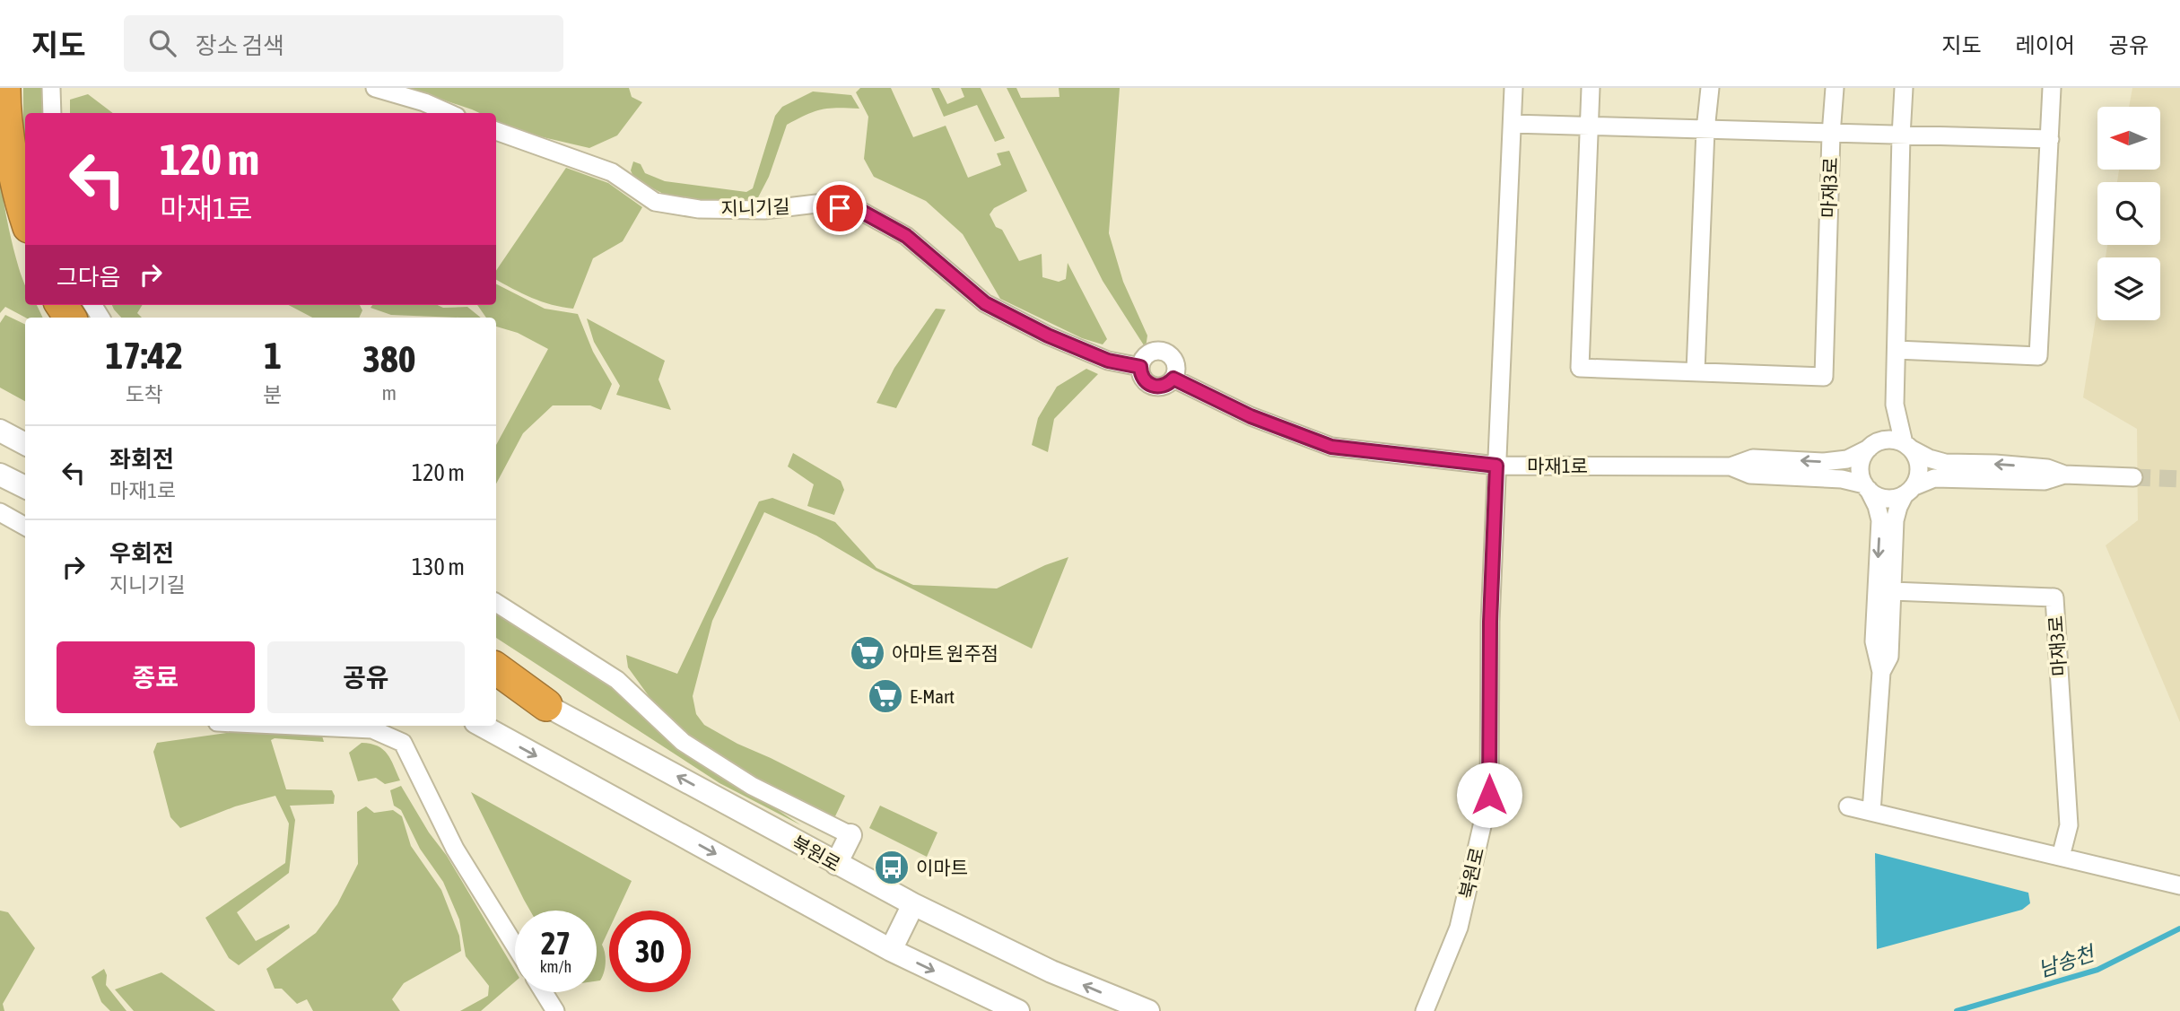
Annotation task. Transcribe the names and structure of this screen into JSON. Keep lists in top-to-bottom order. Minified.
{"streets":{"street":["마재3로","지니기길","마재1로","북원로"]},"crossings":[["지니기길","마재1로"],["마재1로","북원로"]],"water":["남송천"],"places":{"supermarket":["아마트 원주점","E-Mart"],"bus stop":["이마트"]},"north":"left","page":{"header":"지도","search":"장소 검색","nav":["지도","레이어","공유"],"turn":["120 m","마재1로"],"then":"그다음","eta":["17:42","도착","1","분","380","m"],"list":[{"name":"좌회전","note":"마재1로","value":"120 m"},{"name":"우회전","note":"지니기길","value":"130 m"}],"buttons":["종료","공유"],"speed":"27 km/h","limit":"30"}}
